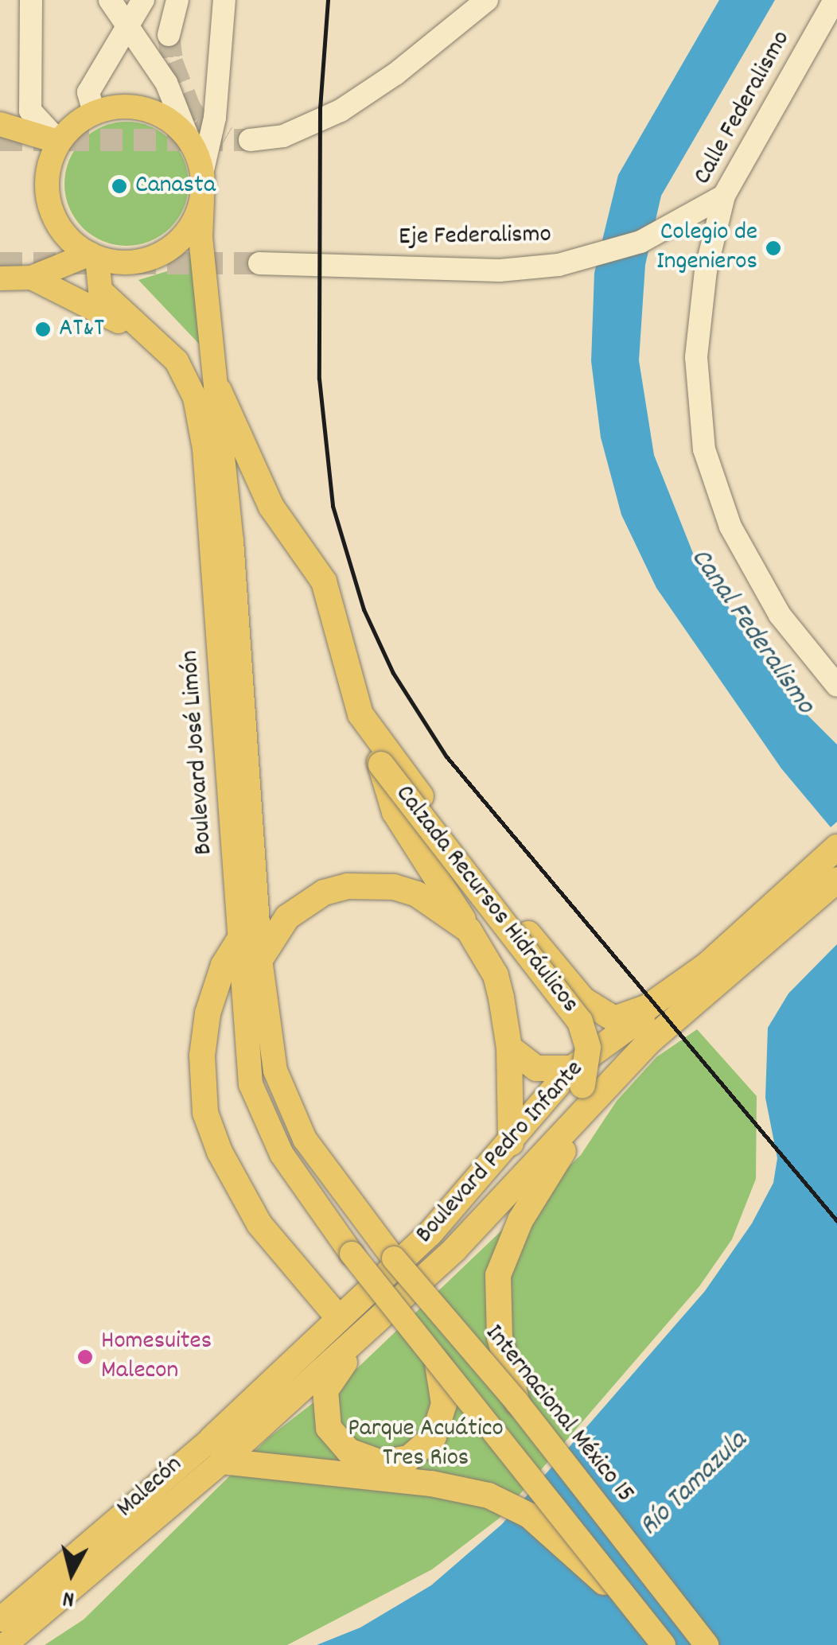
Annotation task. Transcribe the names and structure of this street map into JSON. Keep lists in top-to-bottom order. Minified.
{"streets":{"highway":["Calzada Recursos Hidráulicos","Boulevard Pedro Infante"],"main road":["Calle Federalismo","Eje Federalismo","Boulevard José Limón","Internacional México 15","Malecón"]},"crossings":[["Calle Federalismo","Eje Federalismo"],["Boulevard José Limón","Calzada Recursos Hidráulicos"],["Boulevard José Limón","Internacional México 15"],["Calzada Recursos Hidráulicos","Boulevard Pedro Infante"],["Boulevard Pedro Infante","Malecón"]],"water":["Canal Federalismo","Río Tamazula"],"parks":["Parque Acuático Tres Rios"],"places":["Canasta","Colegio de Ingenieros","AT&T","Homesuites Malecon"],"north":"bottom"}
